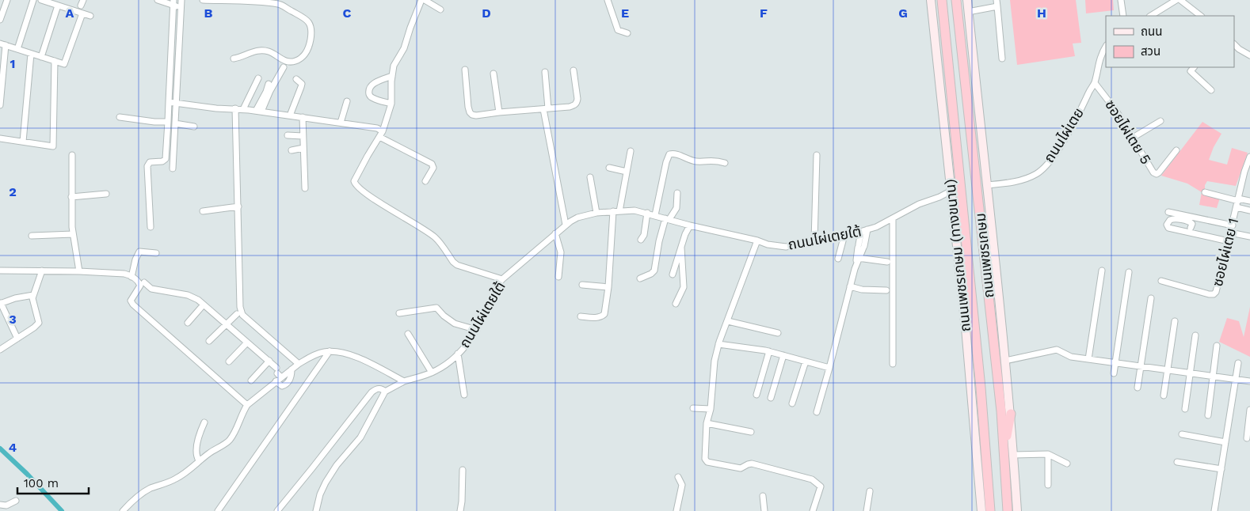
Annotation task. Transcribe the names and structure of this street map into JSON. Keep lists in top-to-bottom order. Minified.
{"streets":{"highway":["ถนนเพชรเกษม"],"main road":["ถนนเพชรเกษม (ทางขนาน)"],"street":["ซอยไผ่เตย 5","ถนนไผ่เตย","ถนนไผ่เตยใต้","ซอยไผ่เตย 1"]},"crossings":[["ซอยไผ่เตย 5","ถนนไผ่เตย"],["ถนนไผ่เตยใต้","ถนนเพชรเกษม (ทางขนาน)"]],"legend":["ถนน","สวน"],"scale_bar":"100 m","grid":{"columns":["A","B","C","D","E","F","G","H"],"rows":["1","2","3","4"]}}
